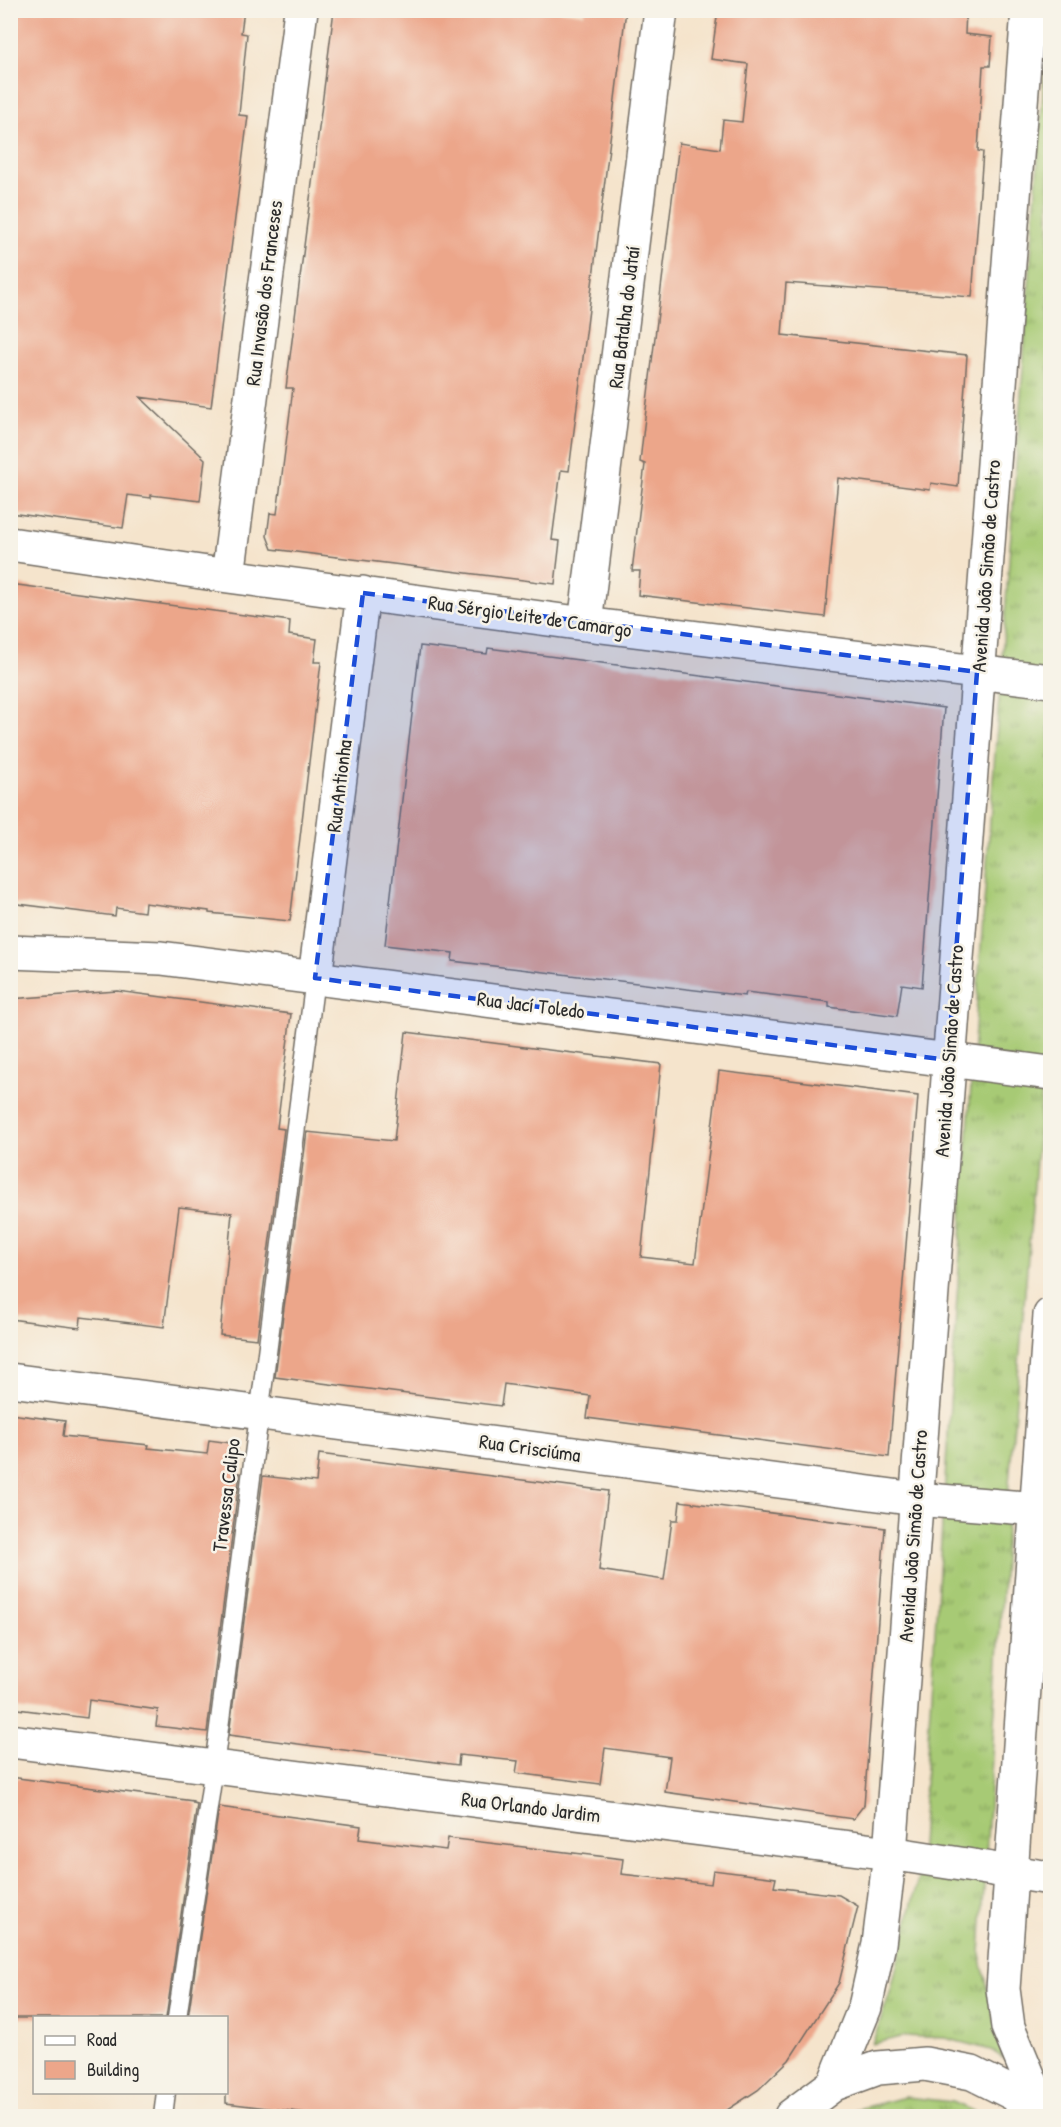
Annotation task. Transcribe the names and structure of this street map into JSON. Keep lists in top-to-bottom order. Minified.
{"streets":{"street":["Rua Invasão dos Franceses","Rua Batalha do Jataí","Avenida João Simão de Castro","Rua Sérgio Leite de Camargo","Rua Antionha","Rua Jací Toledo","Rua Crisciúma","Rua Orlando Jardim"],"lane":["Travessa Calipo"]},"crossings":[["Rua Invasão dos Franceses","Rua Sérgio Leite de Camargo"],["Rua Batalha do Jataí","Rua Sérgio Leite de Camargo"],["Avenida João Simão de Castro","Rua Sérgio Leite de Camargo"],["Avenida João Simão de Castro","Rua Jací Toledo"],["Avenida João Simão de Castro","Rua Crisciúma"],["Avenida João Simão de Castro","Rua Orlando Jardim"],["Rua Sérgio Leite de Camargo","Rua Antionha"],["Rua Antionha","Rua Jací Toledo"],["Rua Antionha","Travessa Calipo"],["Rua Jací Toledo","Travessa Calipo"],["Rua Crisciúma","Travessa Calipo"],["Travessa Calipo","Rua Orlando Jardim"]],"legend":["Road","Building"]}
